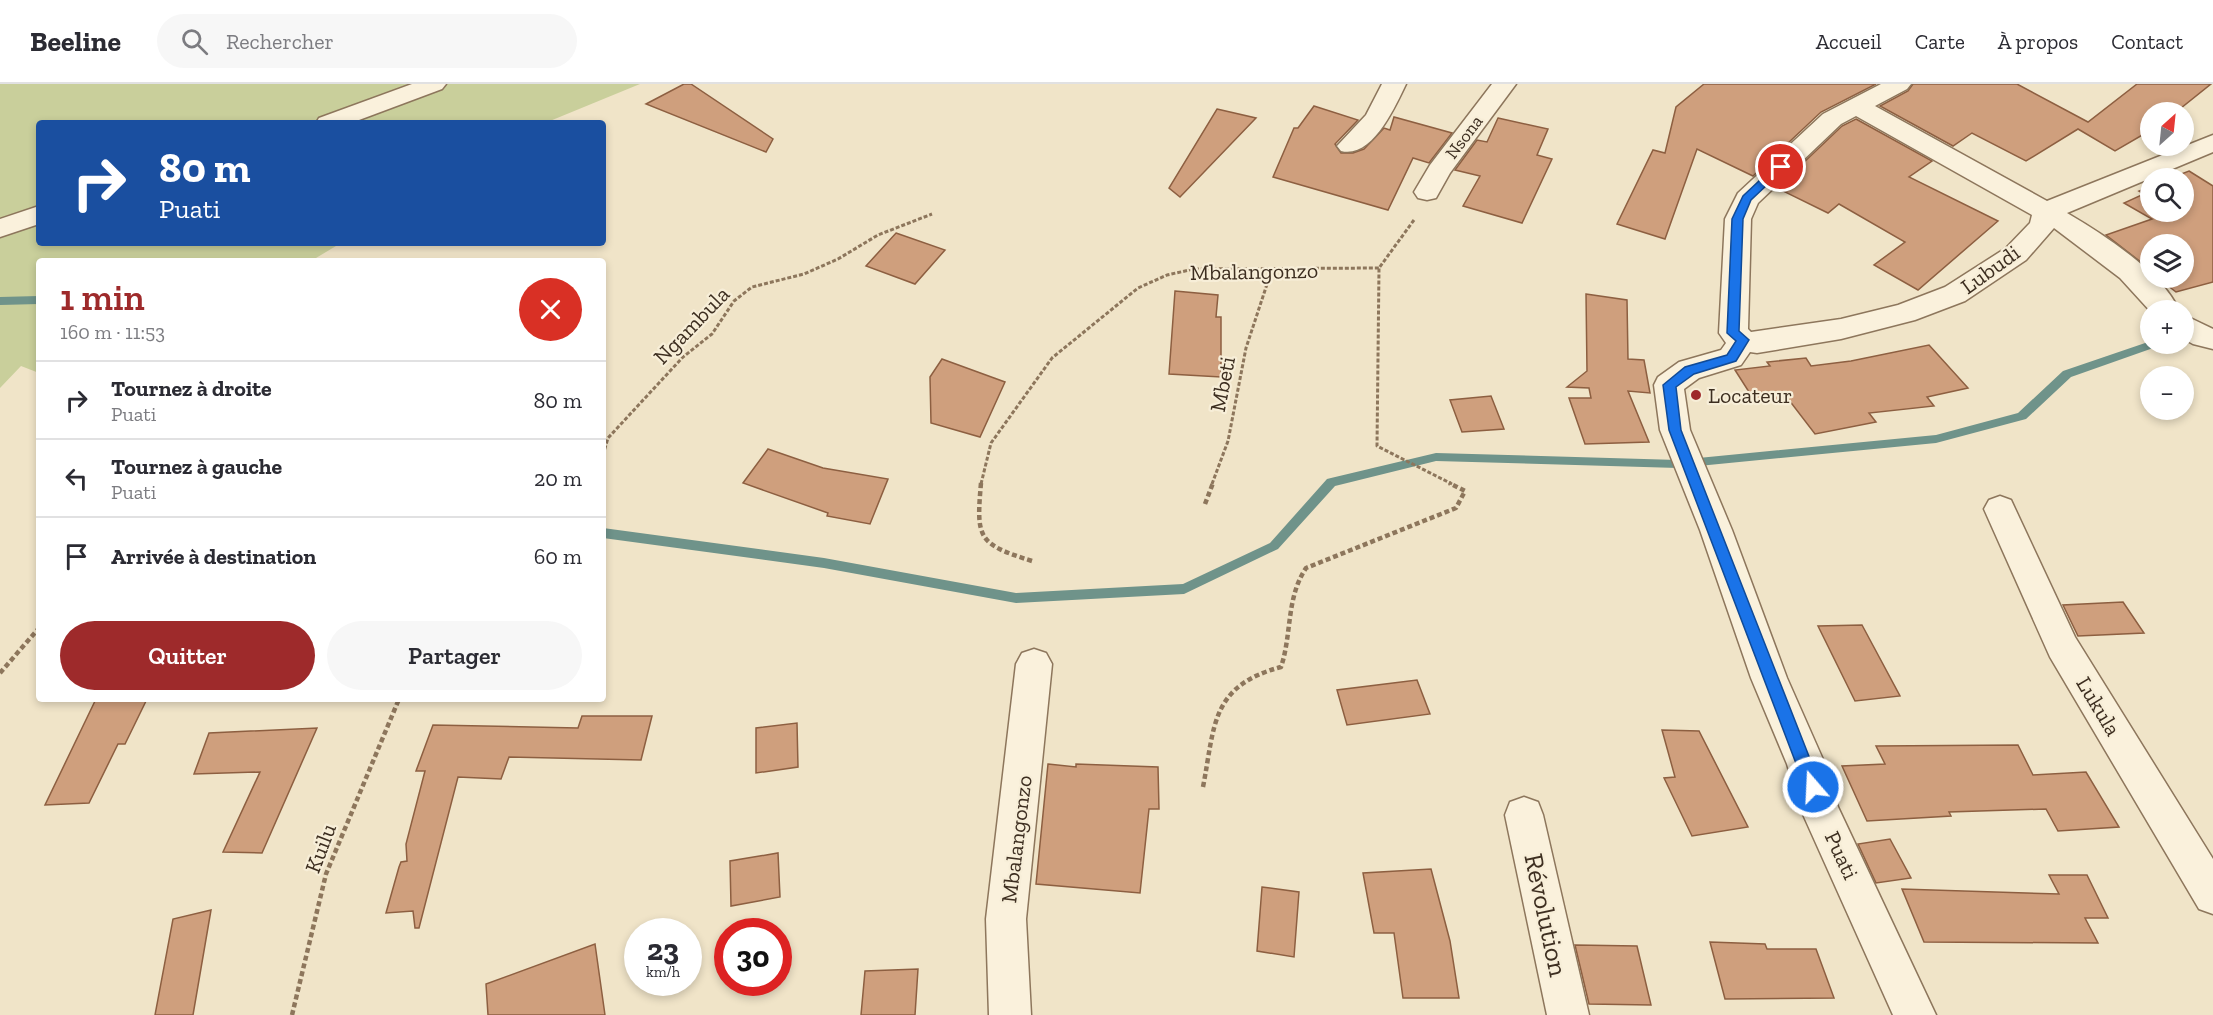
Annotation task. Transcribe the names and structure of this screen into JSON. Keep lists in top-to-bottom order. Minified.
{"streets":{"street":["Nsona","Lubudi","Mbalangonzo","Lukula","Puati","Révolution"],"path":["Ngambula","Mbeti","Kuilu"]},"crossings":[["Lubudi","Puati"],["Mbalangonzo","Mbeti"]],"places":["Locateur"],"north":"top right","page":{"header":"Beeline","search":"Rechercher","nav":["Accueil","Carte","À propos","Contact"],"map_buttons":["+","−"],"turn":["80 m","Puati"],"heading":["1 min","160 m · 11:53"],"list":[{"name":"Tournez à droite","note":"Puati","value":"80 m"},{"name":"Tournez à gauche","note":"Puati","value":"20 m"},{"name":"Arrivée à destination","value":"60 m"}],"buttons":["Quitter","Partager"],"speed":"23 km/h","limit":"30"}}
